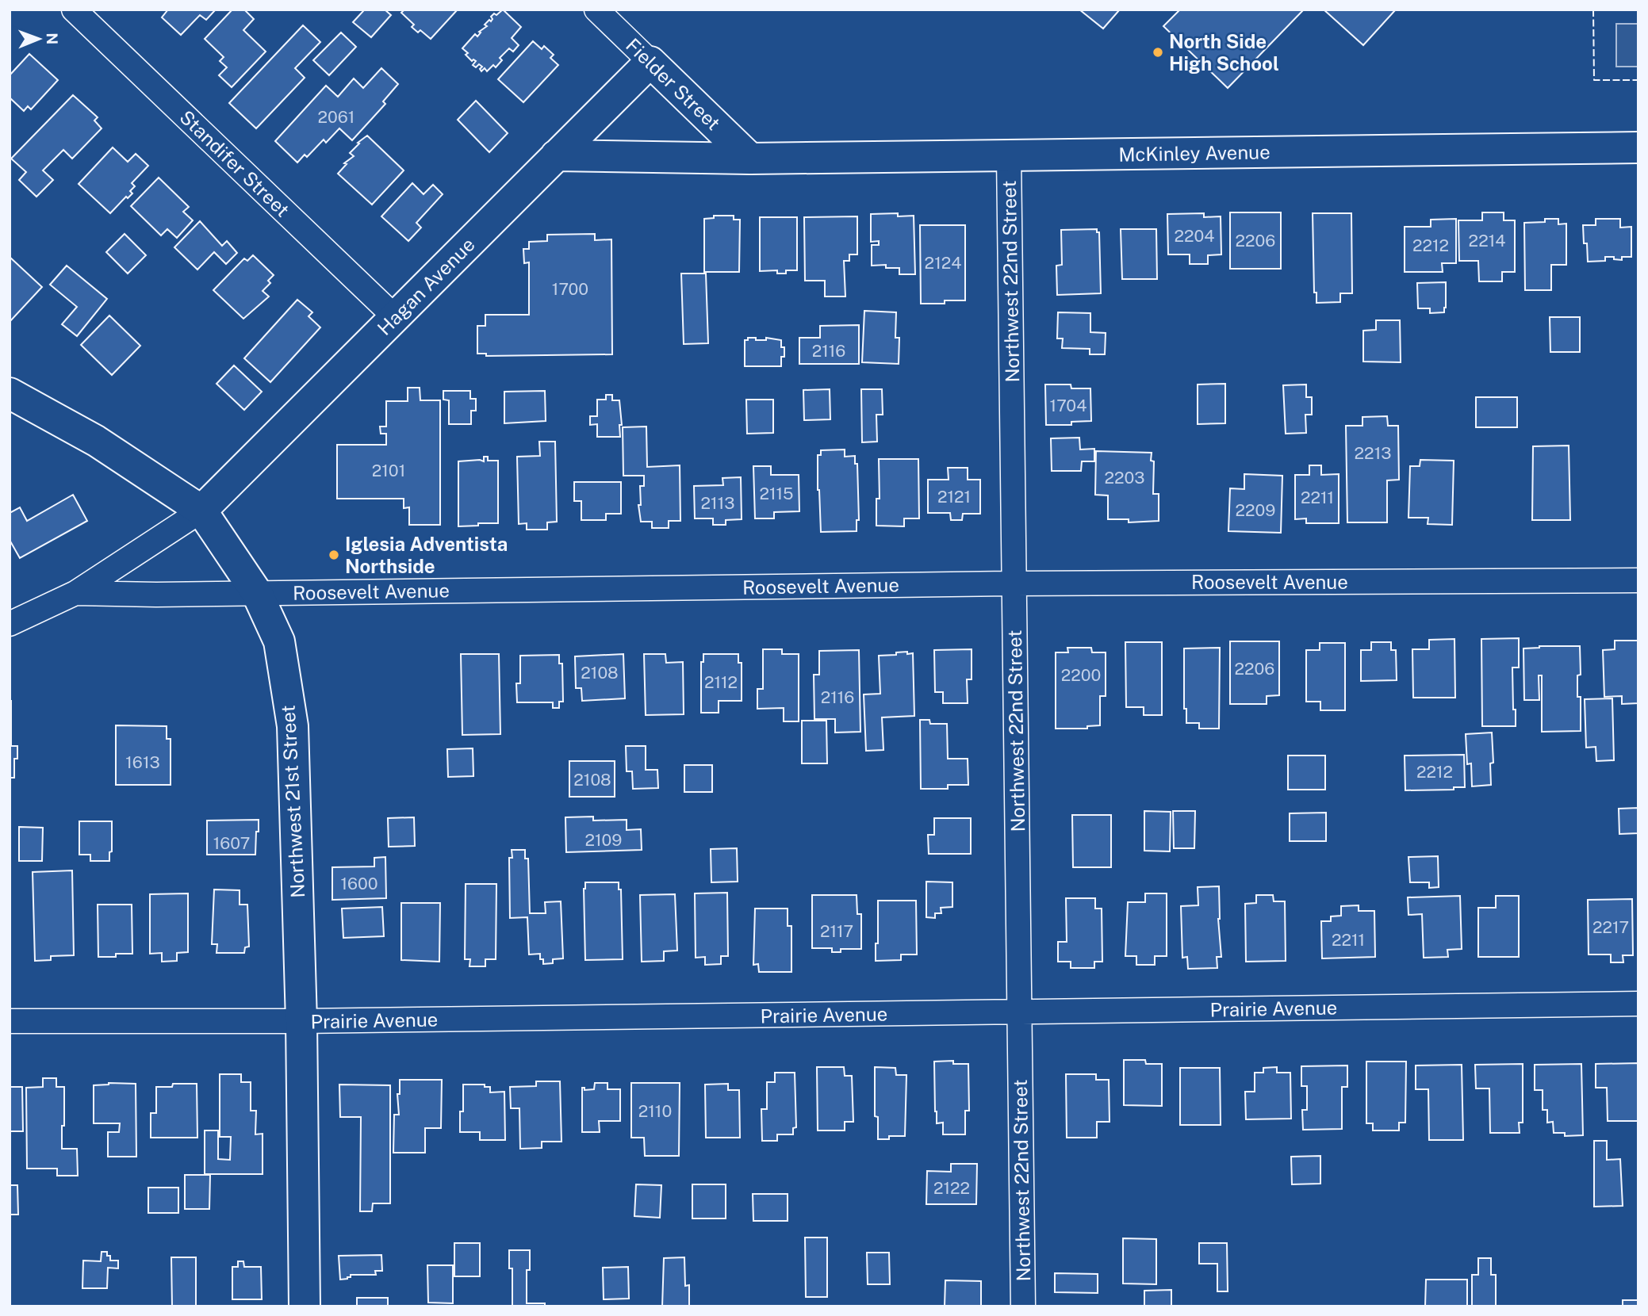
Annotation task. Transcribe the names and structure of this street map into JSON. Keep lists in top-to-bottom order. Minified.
{"streets":{"street":["Fielder Street","McKinley Avenue","Standifer Street","Northwest 22nd Street","Hagan Avenue","Roosevelt Avenue","Northwest 21st Street","Prairie Avenue"]},"crossings":[["Fielder Street","McKinley Avenue"],["Fielder Street","Hagan Avenue"],["McKinley Avenue","Northwest 22nd Street"],["McKinley Avenue","Hagan Avenue"],["Standifer Street","Hagan Avenue"],["Northwest 22nd Street","Roosevelt Avenue"],["Northwest 22nd Street","Prairie Avenue"],["Hagan Avenue","Northwest 21st Street"],["Roosevelt Avenue","Northwest 21st Street"],["Northwest 21st Street","Prairie Avenue"]],"places":["North Side High School","Iglesia Adventista Northside"],"house_numbers":["2061","2204","2206","2214","2212","2124","1700","2116","1704","2213","2101","2203","2115","2121","2211","2113","2209","2206","2108","2200","2112","2116","1613","2212","2108","2109","1607","1600","2217","2117","2211","2110","2122"],"north":"right"}
